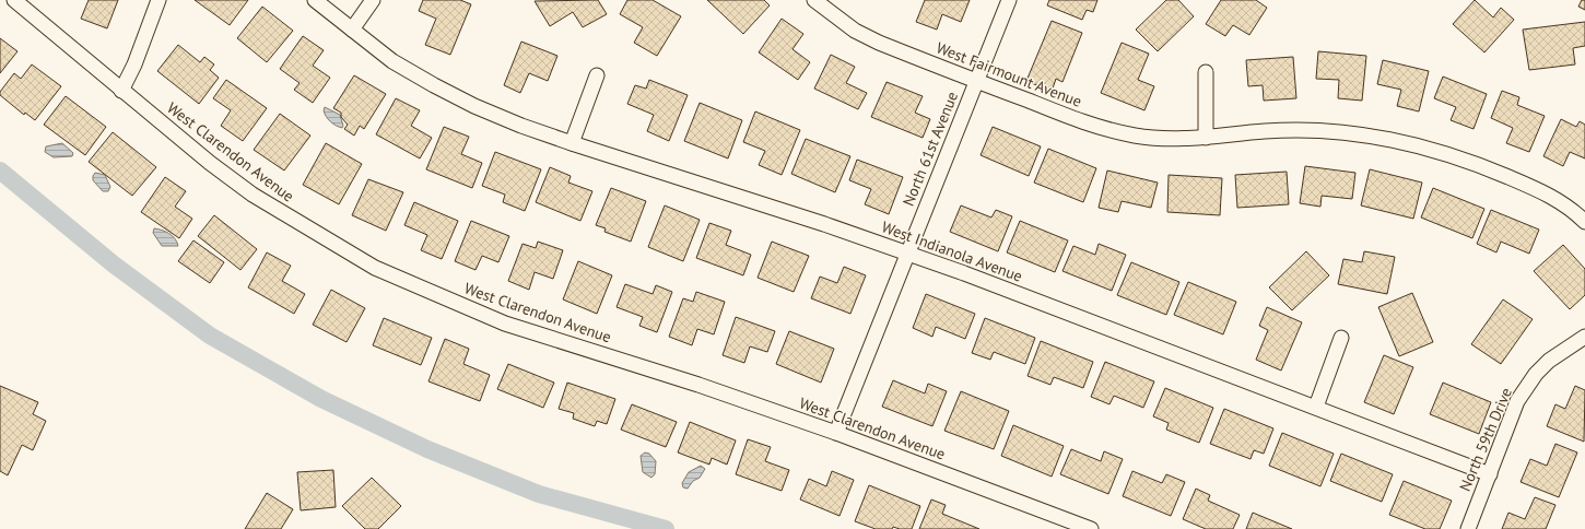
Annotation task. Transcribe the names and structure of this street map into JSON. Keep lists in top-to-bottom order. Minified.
{"streets":{"street":["West Fairmount Avenue","North 61st Avenue","West Clarendon Avenue","West Indianola Avenue","North 59th Drive"]},"crossings":[["West Fairmount Avenue","North 61st Avenue"],["North 61st Avenue","West Clarendon Avenue"],["North 61st Avenue","West Indianola Avenue"],["West Indianola Avenue","North 59th Drive"]]}
